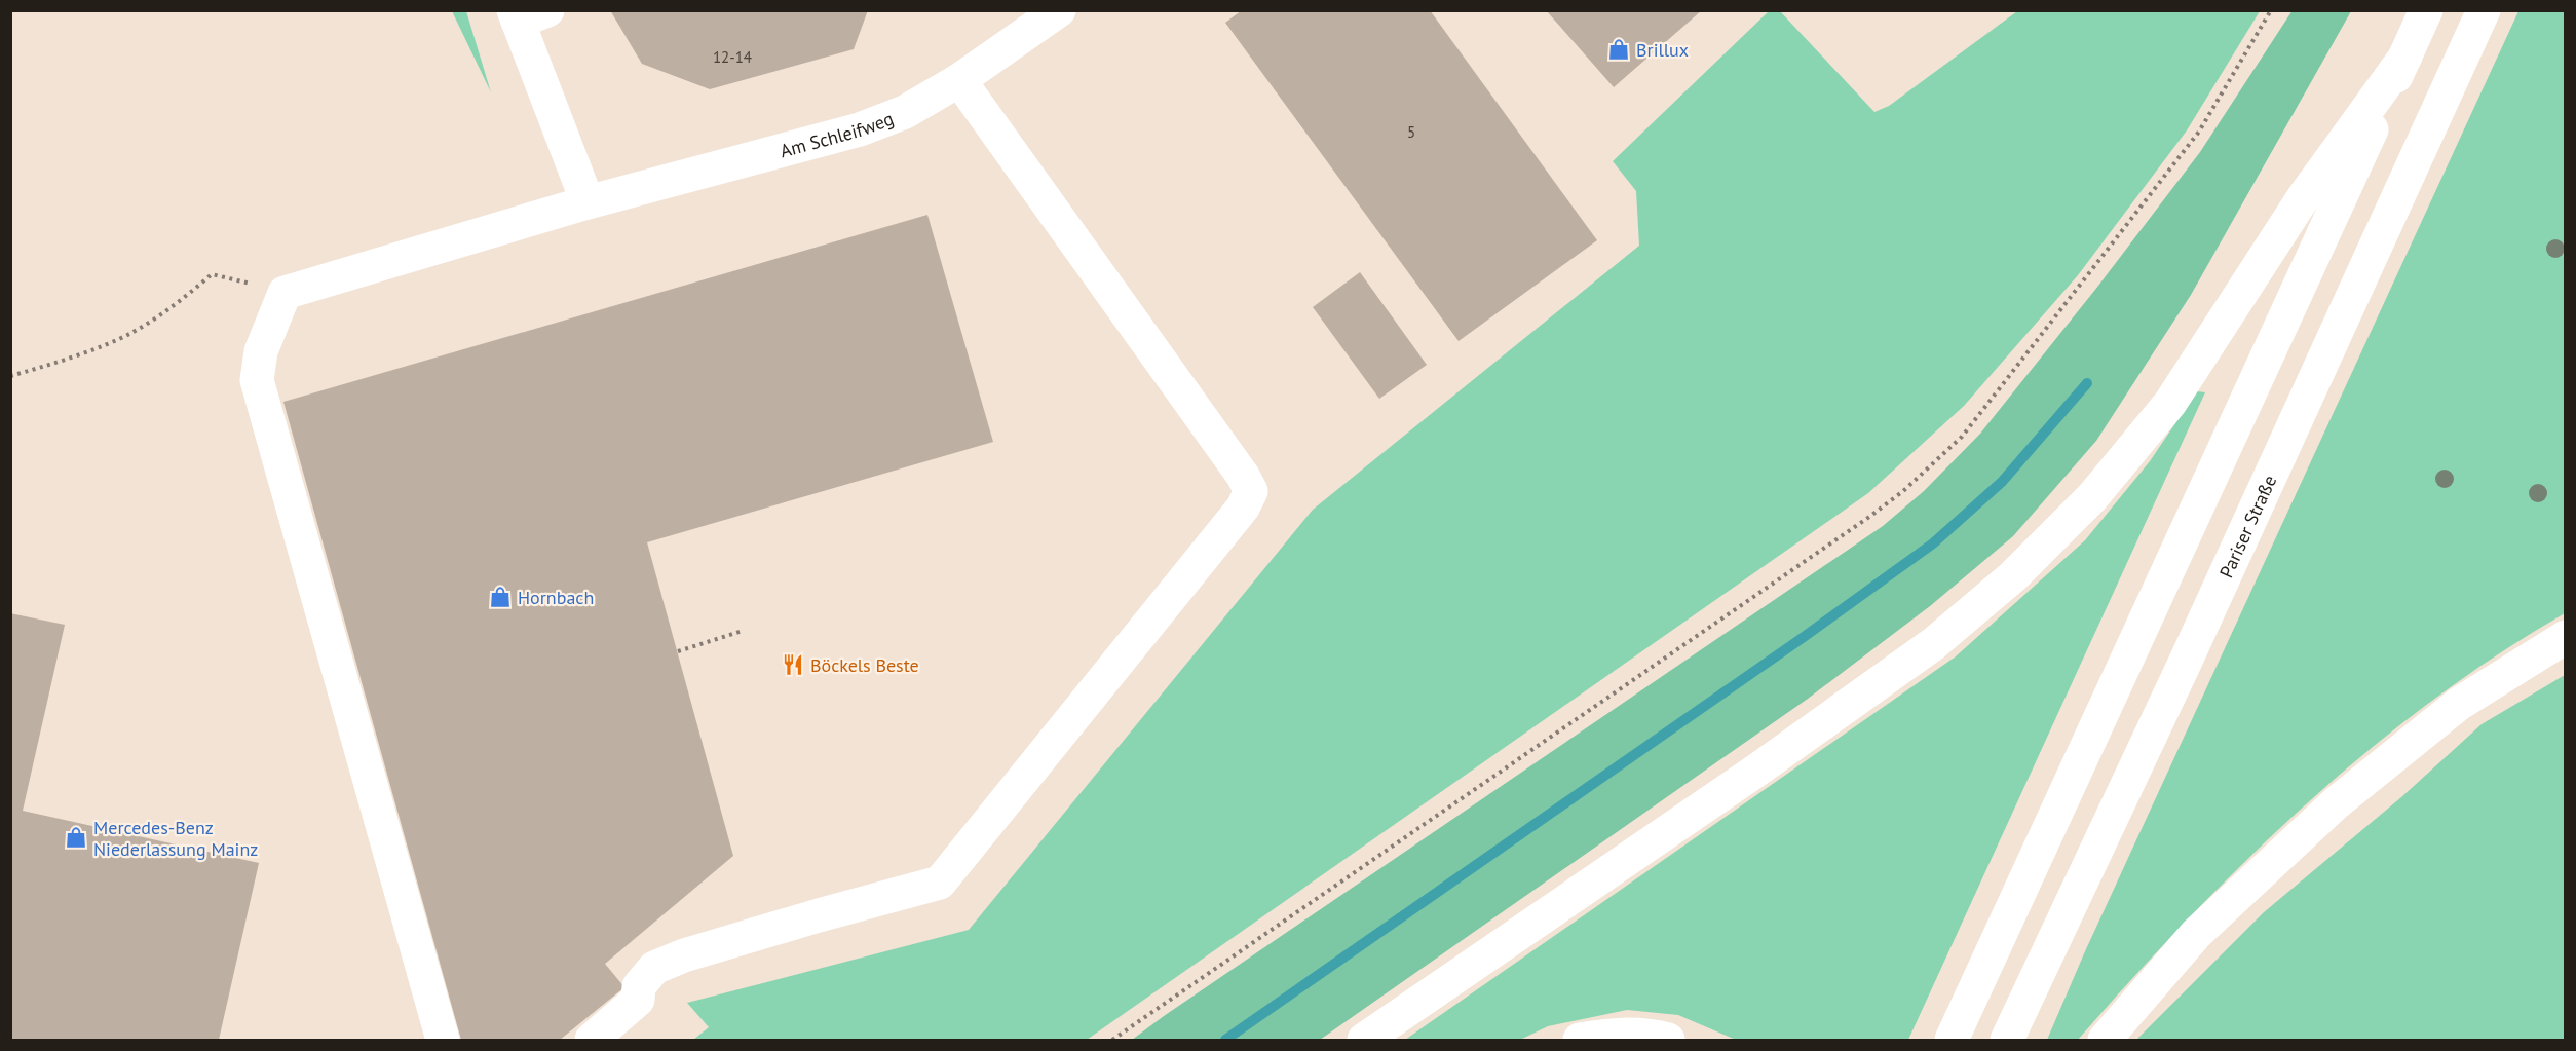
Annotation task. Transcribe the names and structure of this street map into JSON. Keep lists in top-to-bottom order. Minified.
{"streets":{"main road":["Am Schleifweg","Pariser Straße"]},"places":{"shop":["Brillux","Hornbach","Mercedes-Benz Niederlassung Mainz"],"restaurant":["Böckels Beste"]},"house_numbers":["12-14","5"]}
